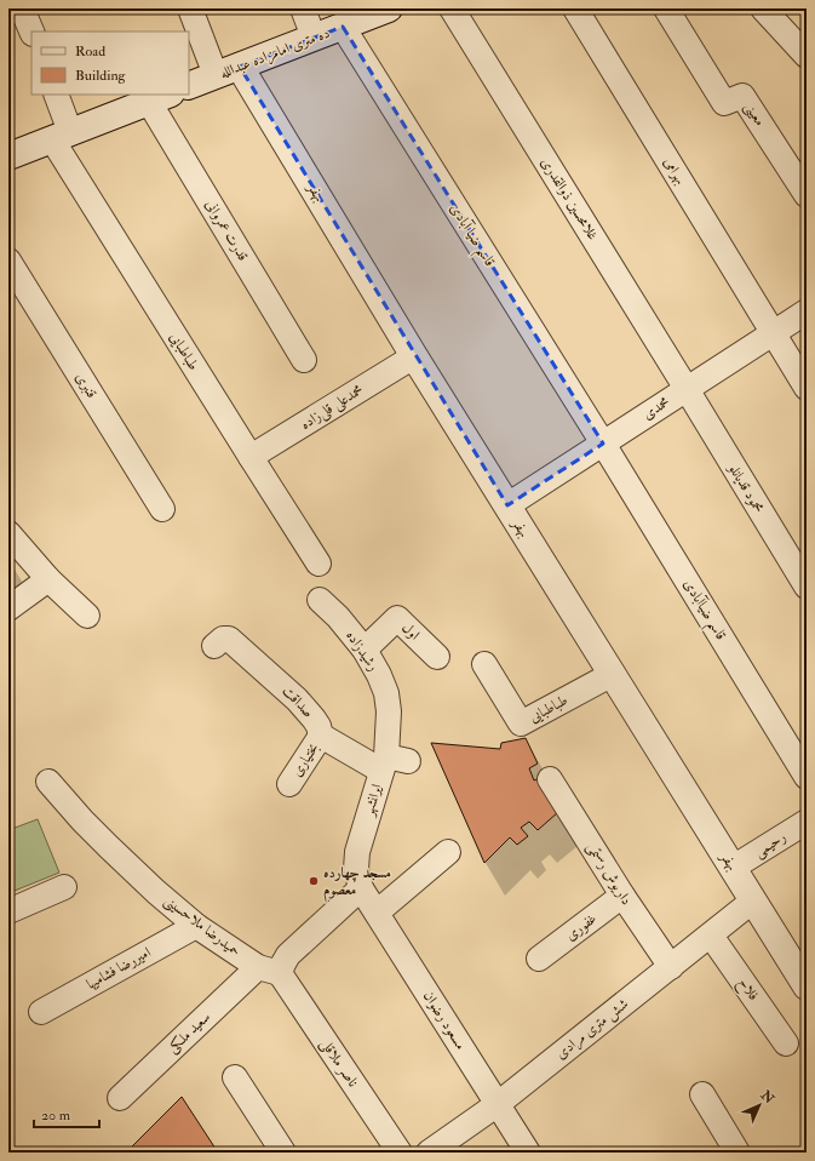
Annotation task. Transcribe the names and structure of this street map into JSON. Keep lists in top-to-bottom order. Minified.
{"streets":{"street":["ده متری امامزاده عبدالله","معینی","بهرامی","بهفر","غلامحسین ذوالقدری","قدرت عمروانی","قاسم ضیا آبادی","طباطبایی","قنبری","محمدعلی قلی‌زاده","محمدی","محمود قدیانلو","قاسم ضیاآبادی","اول","رشیدزاده","صداقت","بختیاری","ایرانشهر","رحیمی","داریوش رستمی","حمیدرضا ملاحسینی","غفوری","امیررضا فشامیها","فلاح","مسعود رضوان","شش متری مرادی","سعید ملکی","ناصر ملاقلی"]},"crossings":[["ده متری امامزاده عبدالله","بهفر"],["ده متری امامزاده عبدالله","قاسم ضیا آبادی"],["بهرامی","محمدی"],["بهفر","طباطبایی"],["بهفر","محمدعلی قلی‌زاده"],["بهفر","محمدی"],["بهفر","رحیمی"],["بهفر","شش متری مرادی"],["غلامحسین ذوالقدری","محمدی"],["غلامحسین ذوالقدری","محمود قدیانلو"],["قاسم ضیا آبادی","محمدی"],["قاسم ضیا آبادی","قاسم ضیاآبادی"],["طباطبایی","محمدعلی قلی‌زاده"],["محمدی","محمود قدیانلو"],["محمدی","قاسم ضیاآبادی"],["اول","رشیدزاده"],["رشیدزاده","ایرانشهر"],["صداقت","بختیاری"],["صداقت","ایرانشهر"],["ایرانشهر","مسعود رضوان"],["داریوش رستمی","غفوری"],["داریوش رستمی","شش متری مرادی"],["حمیدرضا ملاحسینی","امیررضا فشامیها"],["حمیدرضا ملاحسینی","سعید ملکی"],["حمیدرضا ملاحسینی","ناصر ملاقلی"],["فلاح","شش متری مرادی"],["مسعود رضوان","شش متری مرادی"],["سعید ملکی","ناصر ملاقلی"]],"places":["مسجد چهارده معصوم"],"legend":["Road","Building"],"scale_bar":"20 m","north":"top right"}
